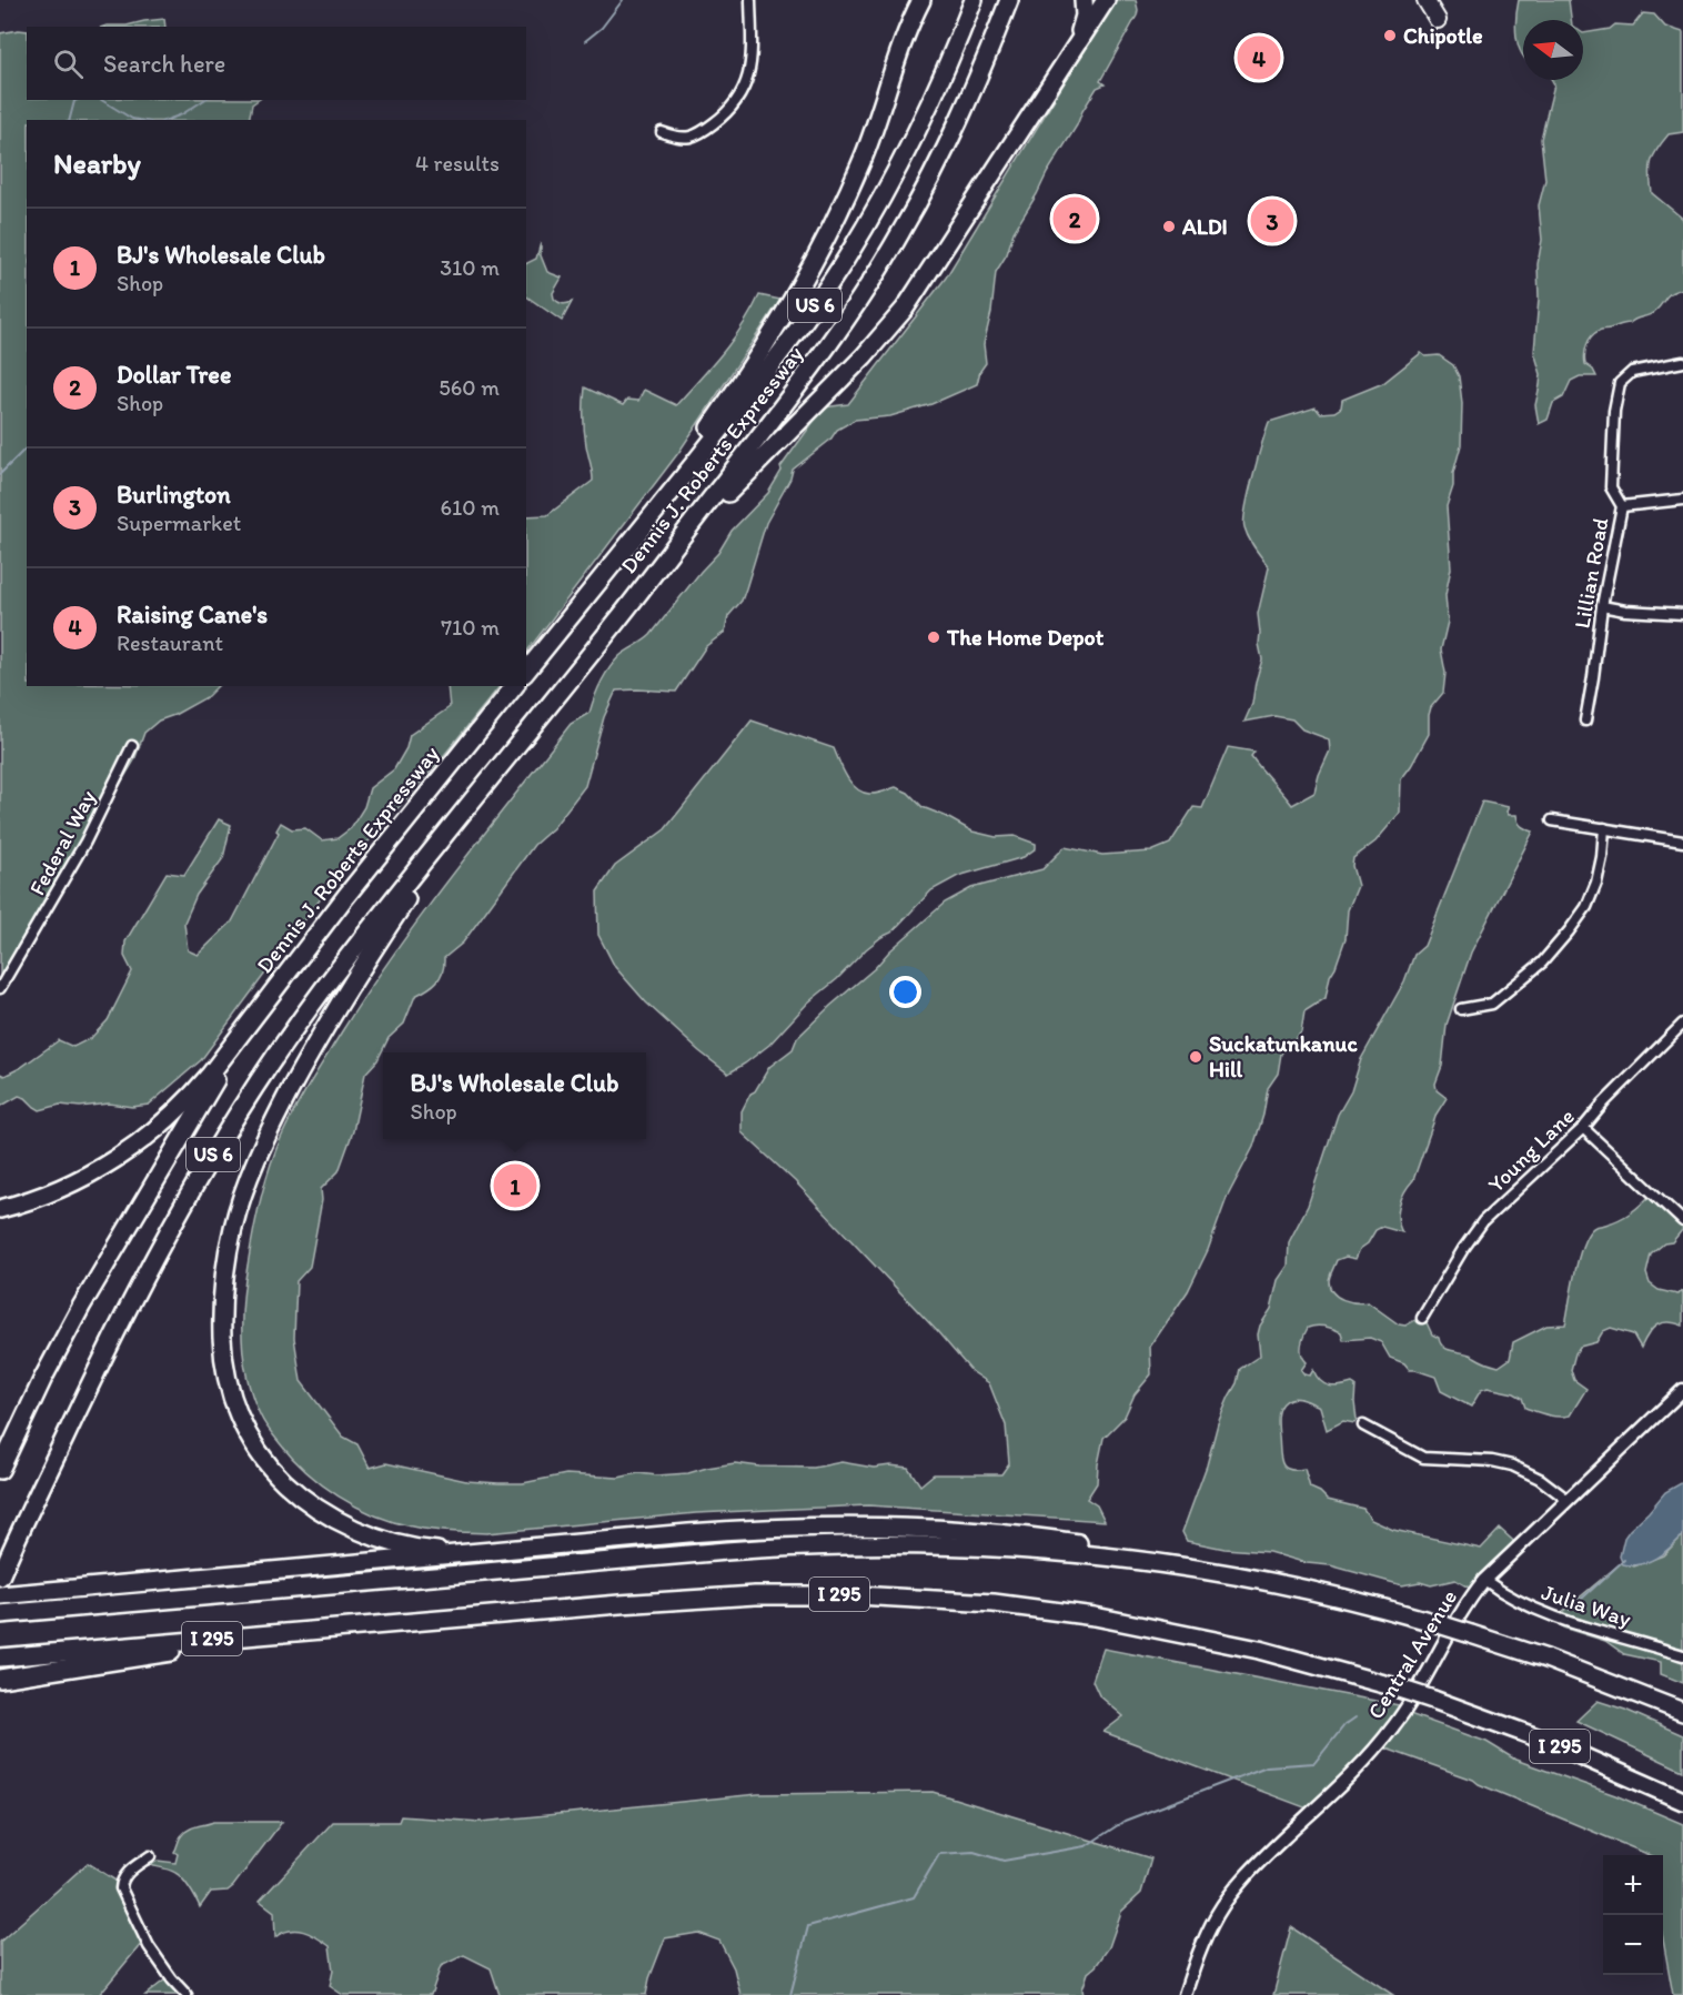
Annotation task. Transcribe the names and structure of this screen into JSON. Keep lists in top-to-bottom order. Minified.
{"streets":{"highway":["US 6","Dennis J. Roberts Expressway","I 295"],"street":["Lillian Road","Federal Way","Young Lane","Julia Way","Central Avenue"]},"crossings":[["US 6","Dennis J. Roberts Expressway"],["Julia Way","Central Avenue"]],"places":["Chipotle","ALDI","The Home Depot","Suckatunkanuc Hill"],"north":"left","page":{"search":"Search here","pins":["4","2","3","1"],"heading":["Nearby","4 results"],"list":[{"mark":"1","name":"BJ's Wholesale Club","note":"Shop","value":"310 m"},{"mark":"2","name":"Dollar Tree","note":"Shop","value":"560 m"},{"mark":"3","name":"Burlington","note":"Supermarket","value":"610 m"},{"mark":"4","name":"Raising Cane's","note":"Restaurant","value":"710 m"}],"popup":["BJ's Wholesale Club","Shop"],"map_buttons":["+","−"]}}
